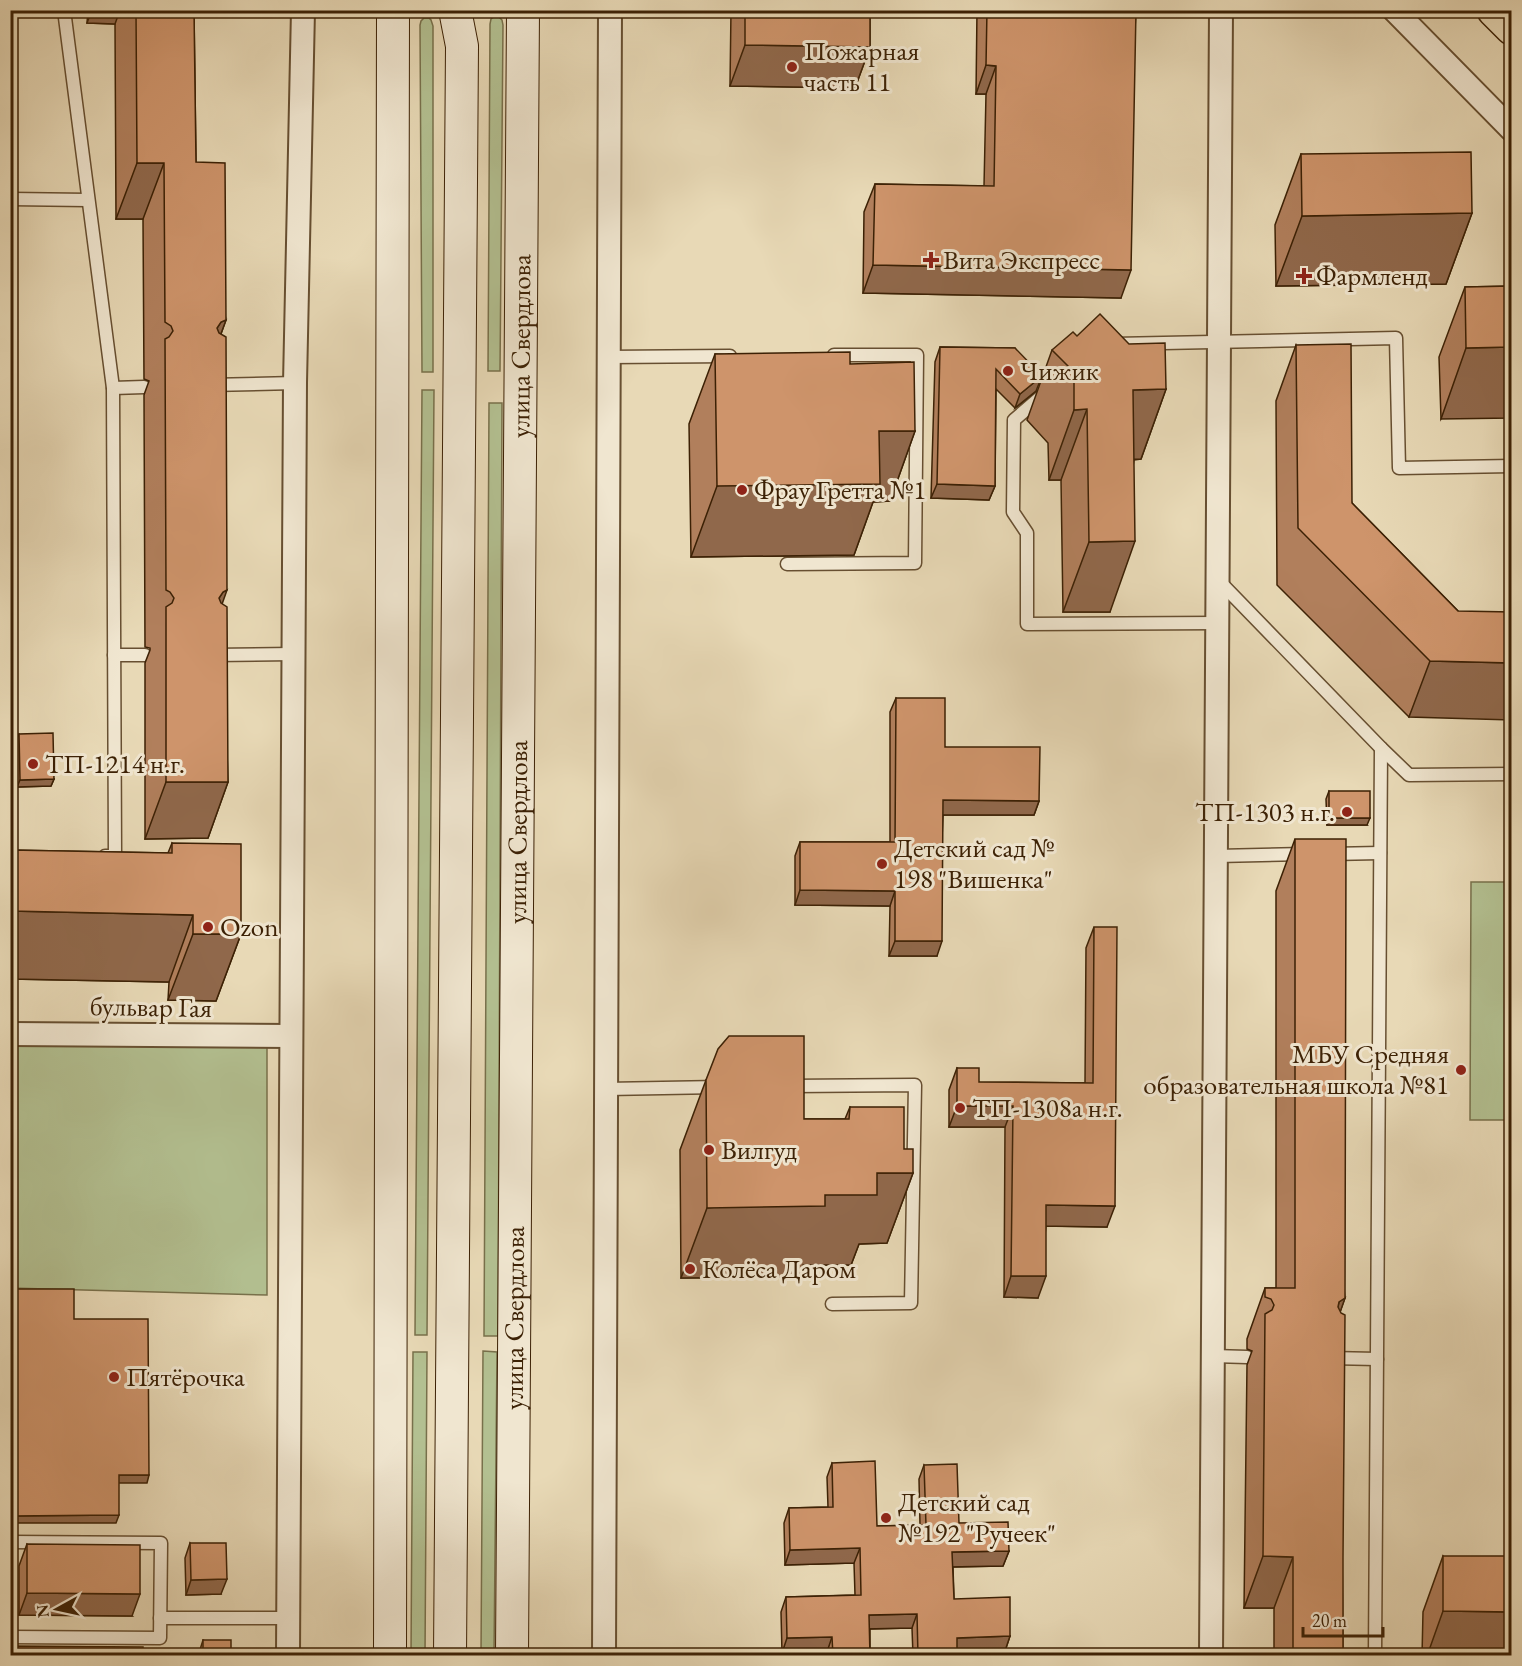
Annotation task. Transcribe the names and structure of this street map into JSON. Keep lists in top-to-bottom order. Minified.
{"streets":{"main road":["улица Свердлова"],"street":["бульвар Гая"]},"places":{"other":["Пожарная часть 11","Чижик","Фрау Гретта №1","ТП-1214 н.г.","ТП-1303 н.г.","Детский сад № 198 \"Вишенка\"","Ozon","МБУ Средняя образовательная школа №81","ТП-1308а н.г.","Вилгуд","Колёса Даром","Пятёрочка","Детский сад №192 \"Ручеек\""],"health":["Вита Экспресс","Фармленд"]},"scale_bar":"20 m","north":"left"}
